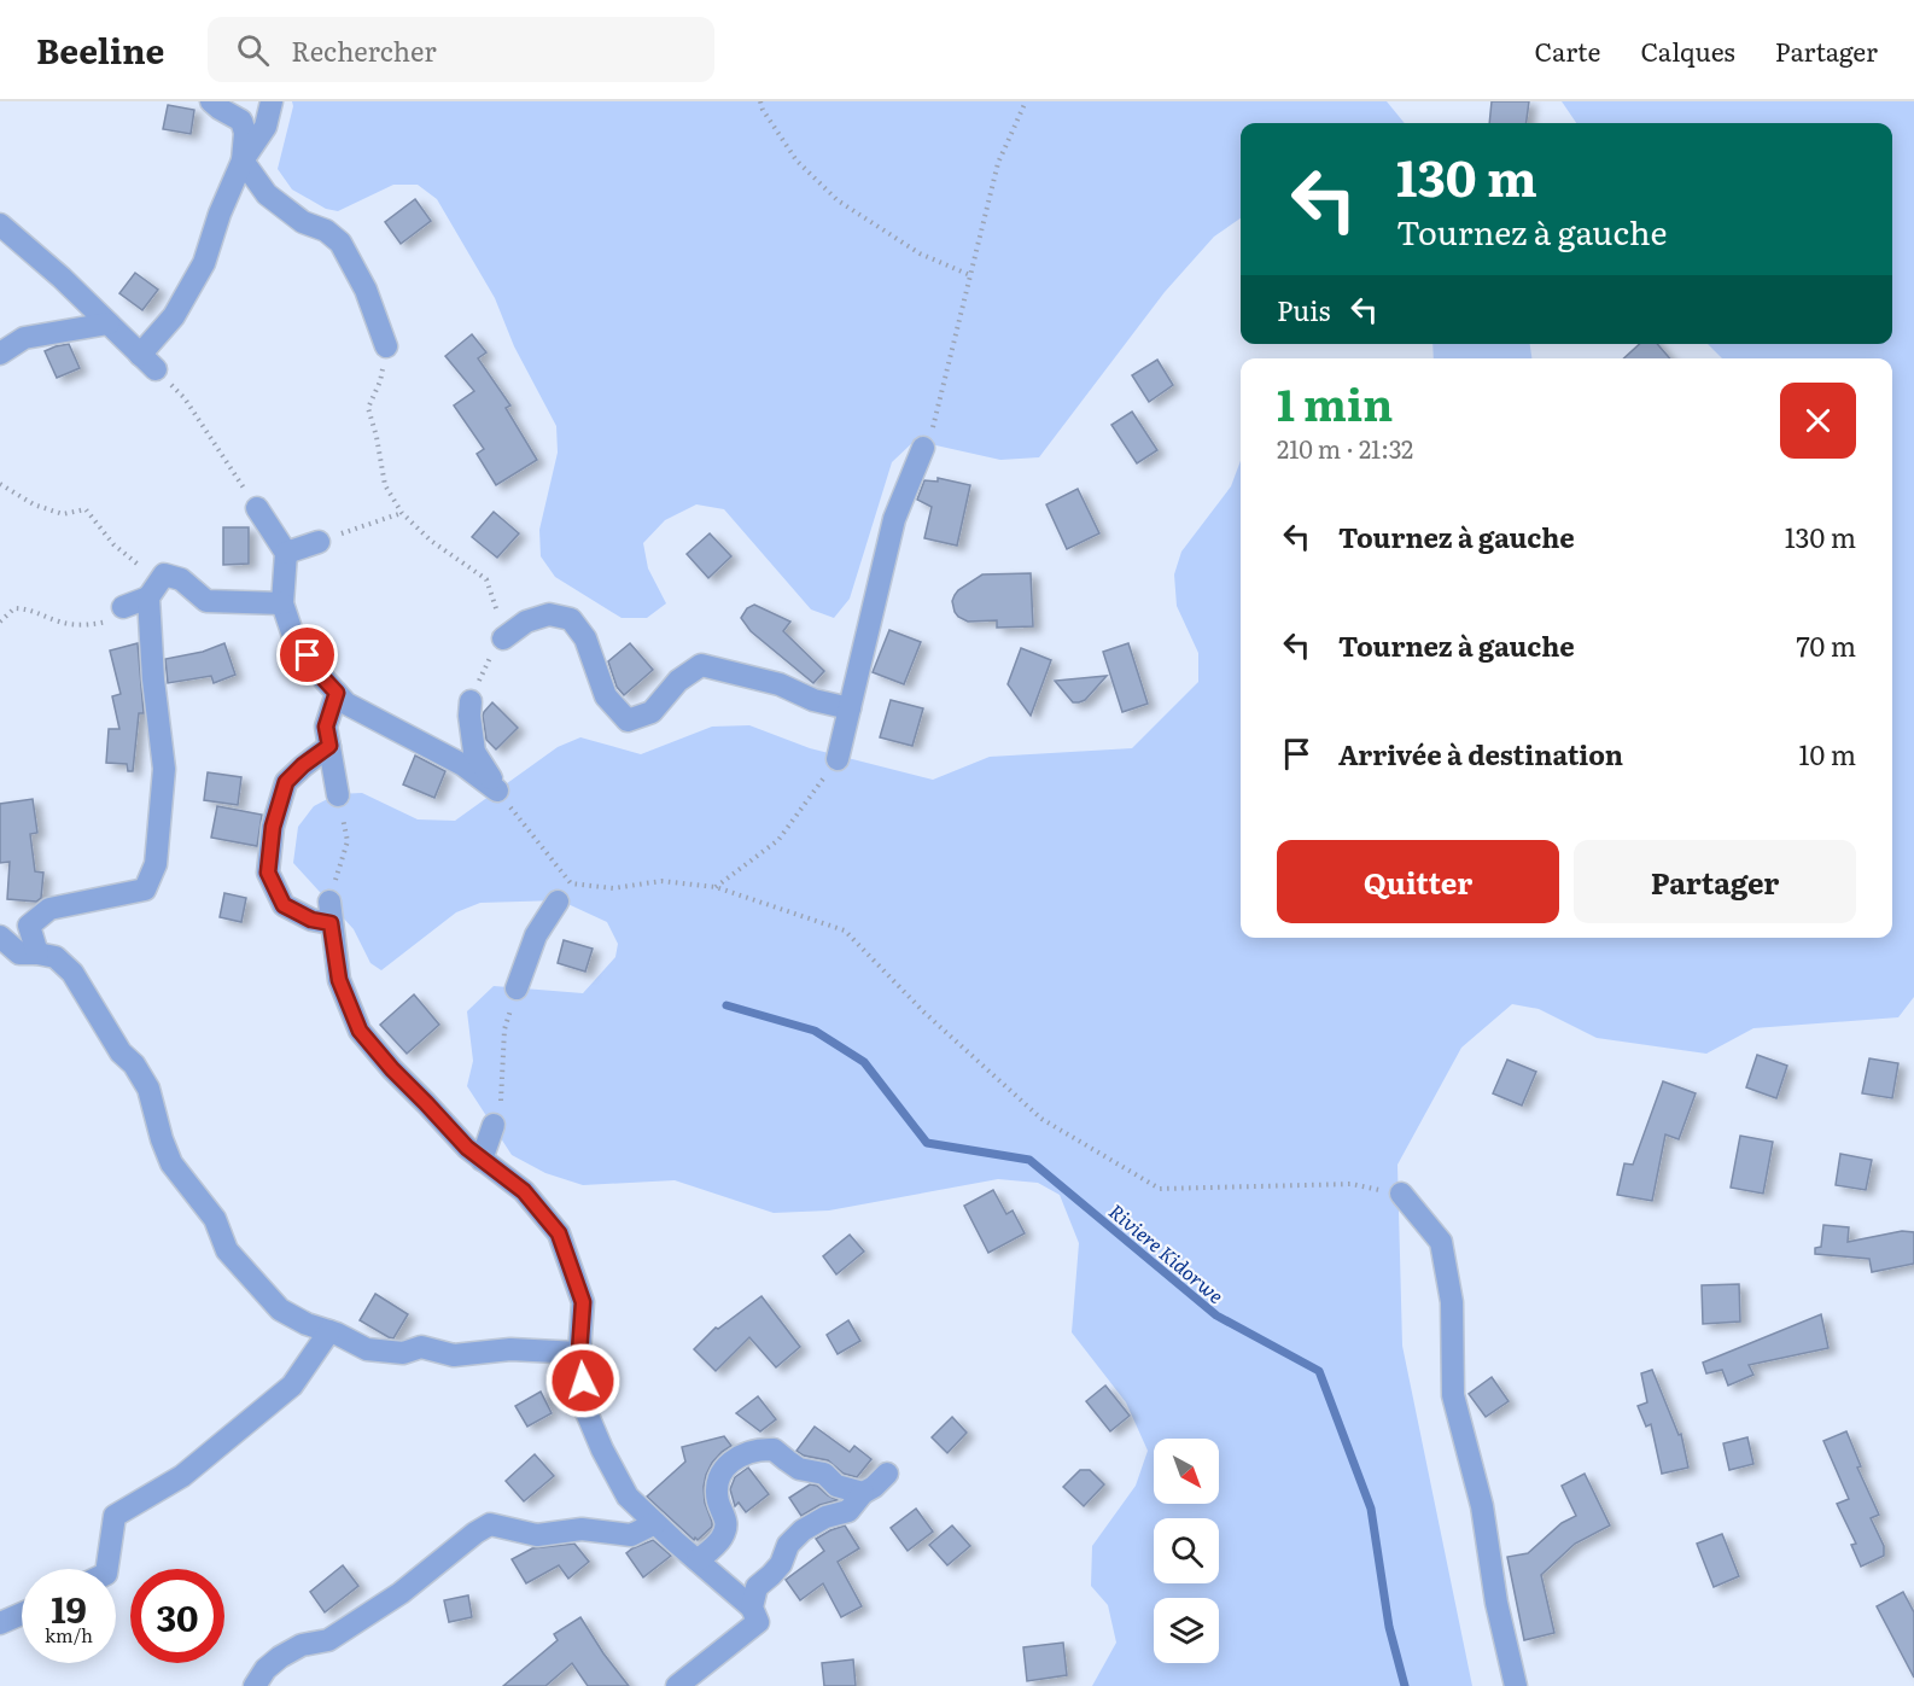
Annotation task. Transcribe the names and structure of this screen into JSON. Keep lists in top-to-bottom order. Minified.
{"water":["Riviere Kidorwe"],"north":"bottom right","page":{"header":"Beeline","search":"Rechercher","nav":["Carte","Calques","Partager"],"turn":["130 m","Tournez à gauche"],"then":"Puis","heading":["1 min","210 m · 21:32"],"list":[{"name":"Tournez à gauche","value":"130 m"},{"name":"Tournez à gauche","value":"70 m"},{"name":"Arrivée à destination","value":"10 m"}],"buttons":["Quitter","Partager"],"speed":"19 km/h","limit":"30"}}
